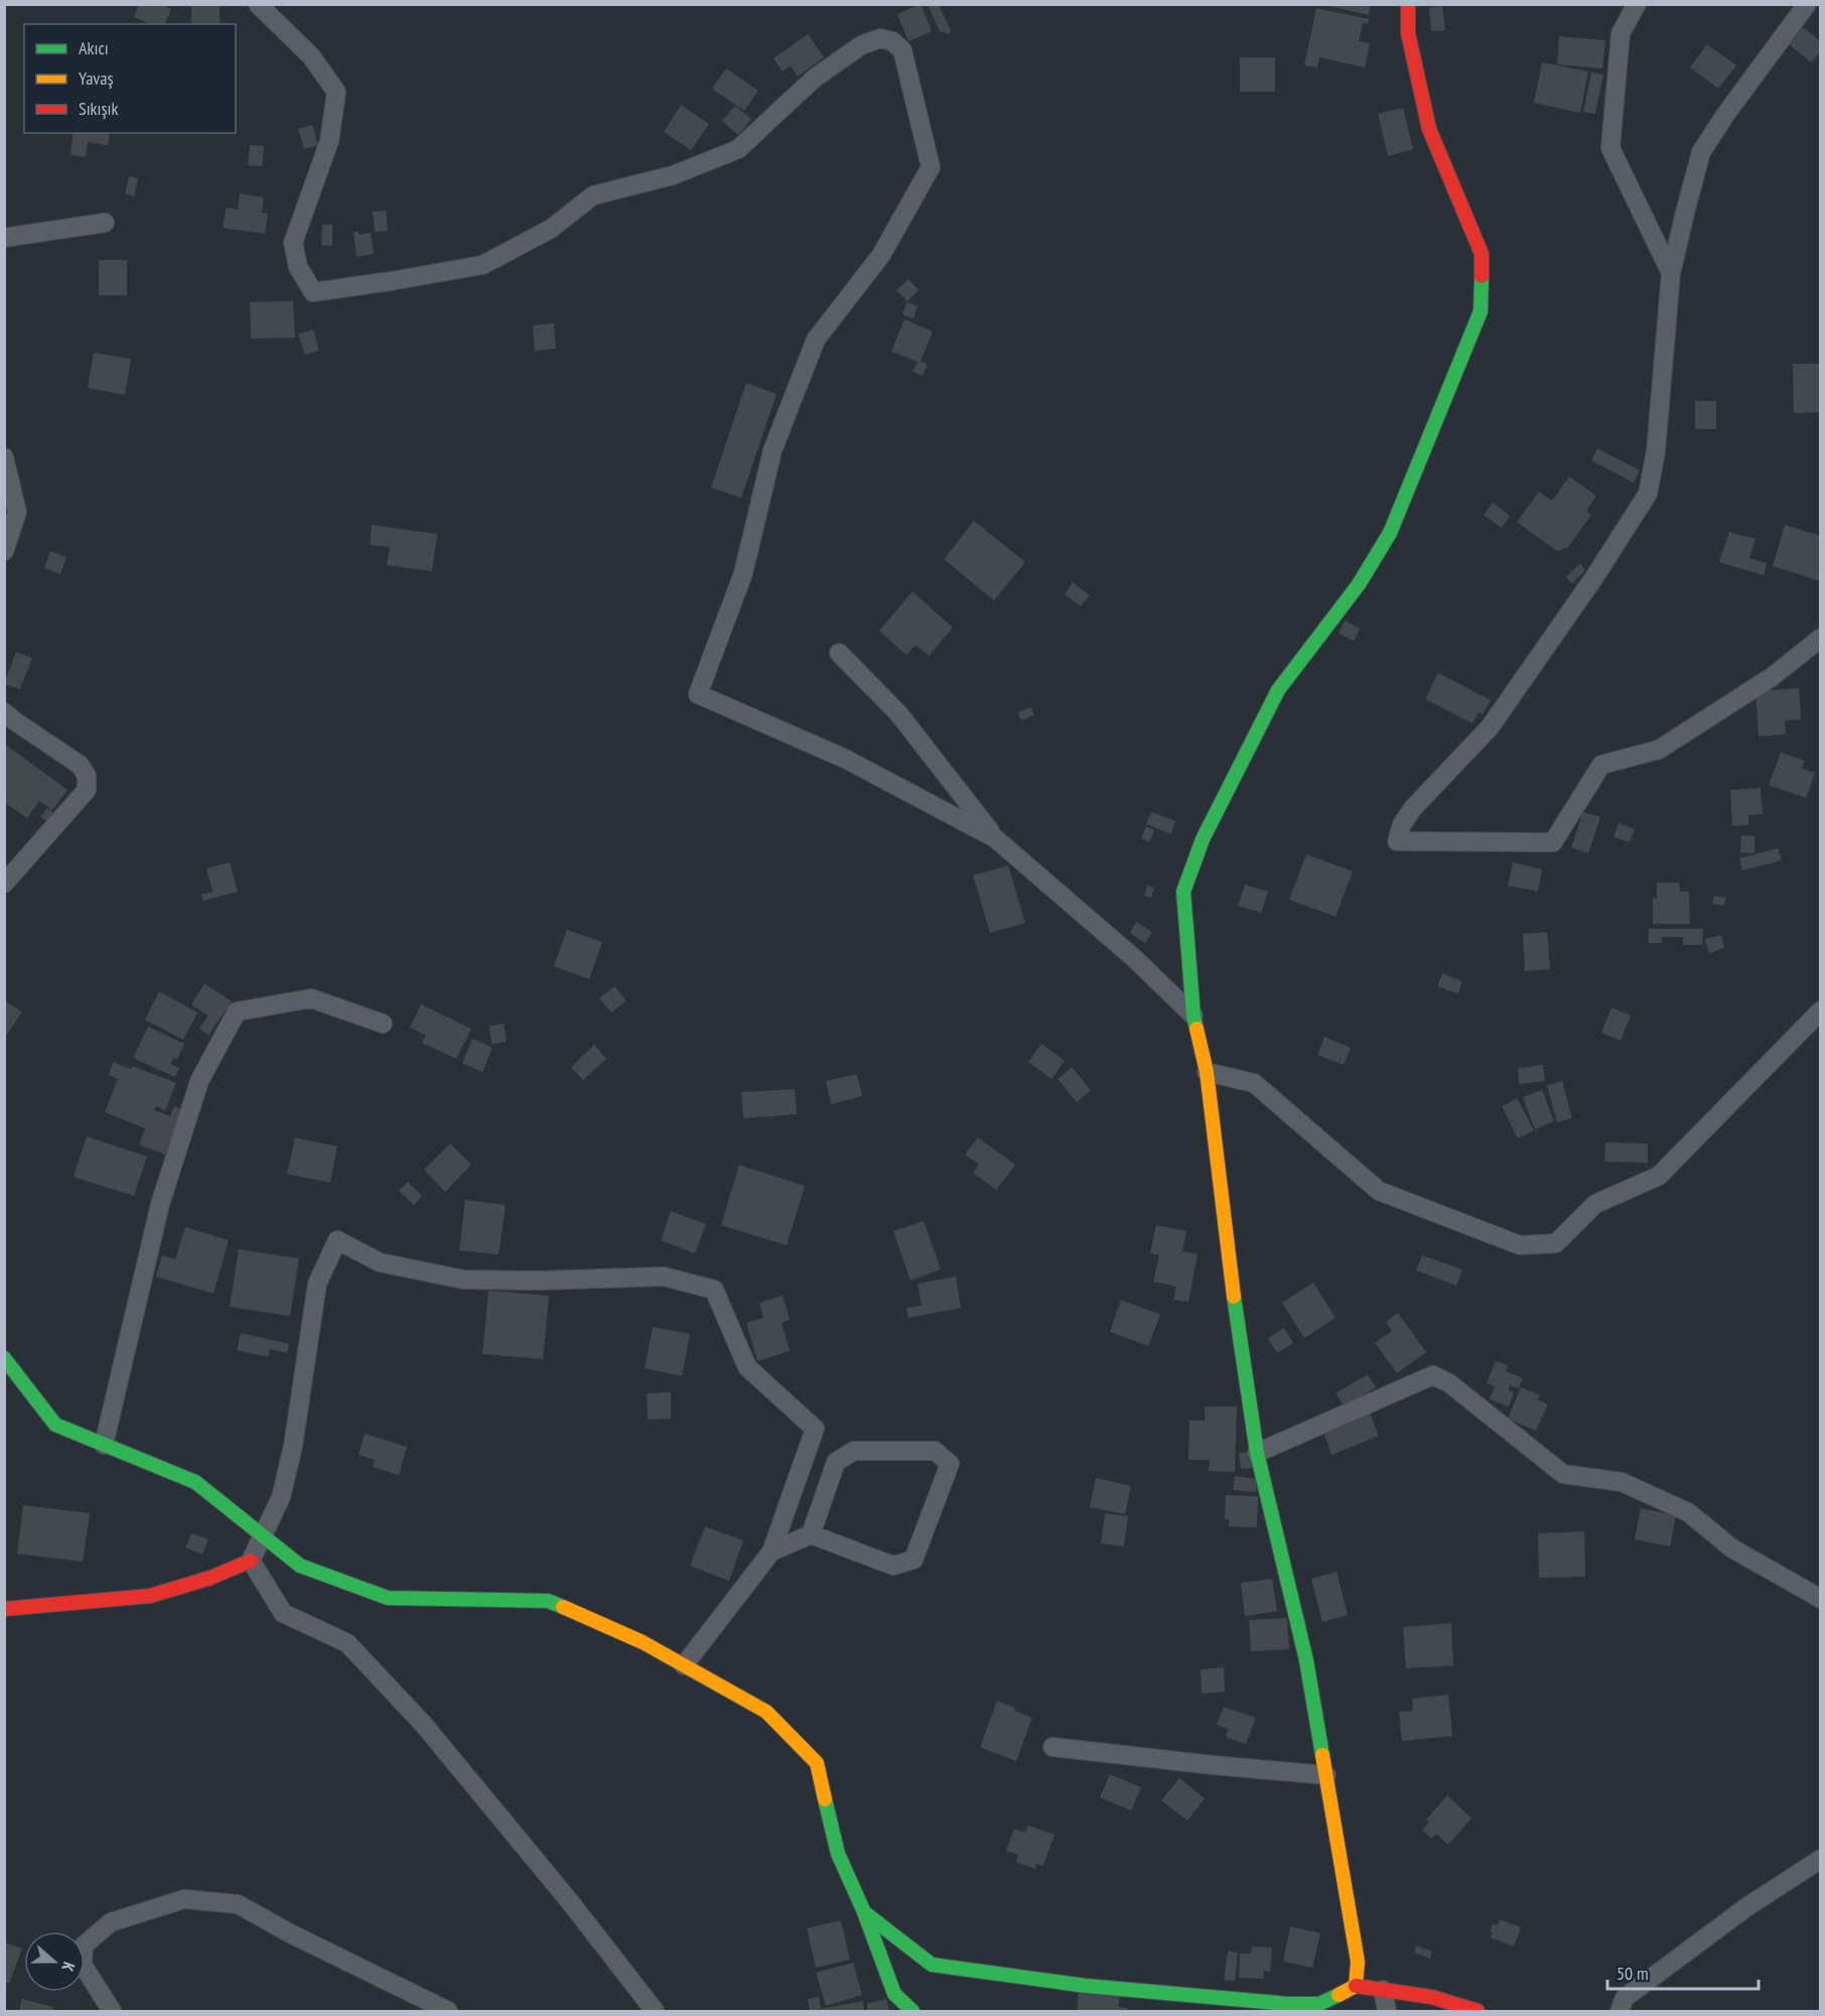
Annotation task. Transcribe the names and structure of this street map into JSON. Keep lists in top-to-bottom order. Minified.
{"legend":["Akıcı","Yavaş","Sıkışık"],"scale_bar":"50 m","north":"right"}
